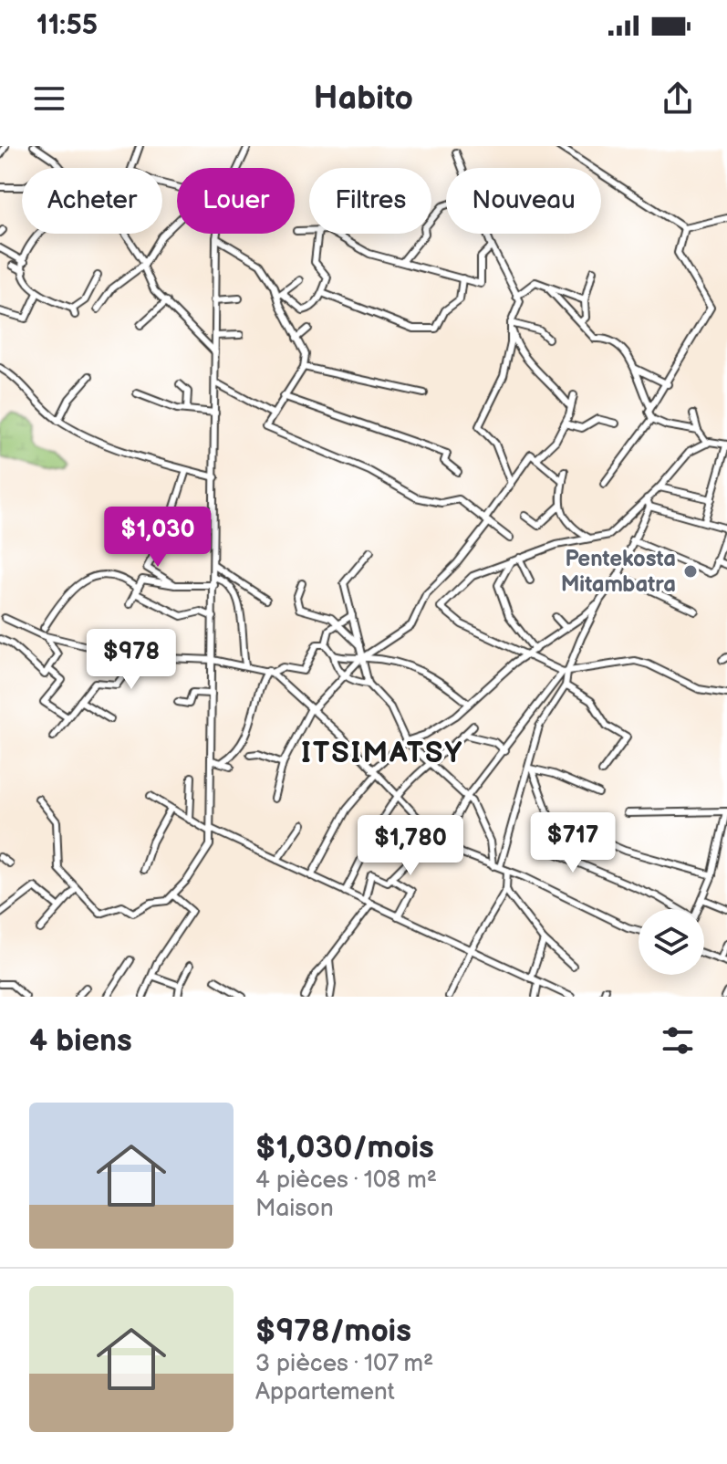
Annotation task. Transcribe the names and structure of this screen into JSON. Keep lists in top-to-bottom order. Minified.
{"districts":["ITSIMATSY"],"places":["Pentekosta Mitambatra"],"page":{"status":"11:55","header":"Habito","chip":["Acheter","Louer","Filtres","Nouveau"],"price":["$1,030","$978","$717","$1,780"],"heading":"4 biens","list":[{"name":"$1,030/mois","note":"4 pièces · 108 m² · Maison"},{"name":"$978/mois","note":"3 pièces · 107 m² · Appartement"}]}}
